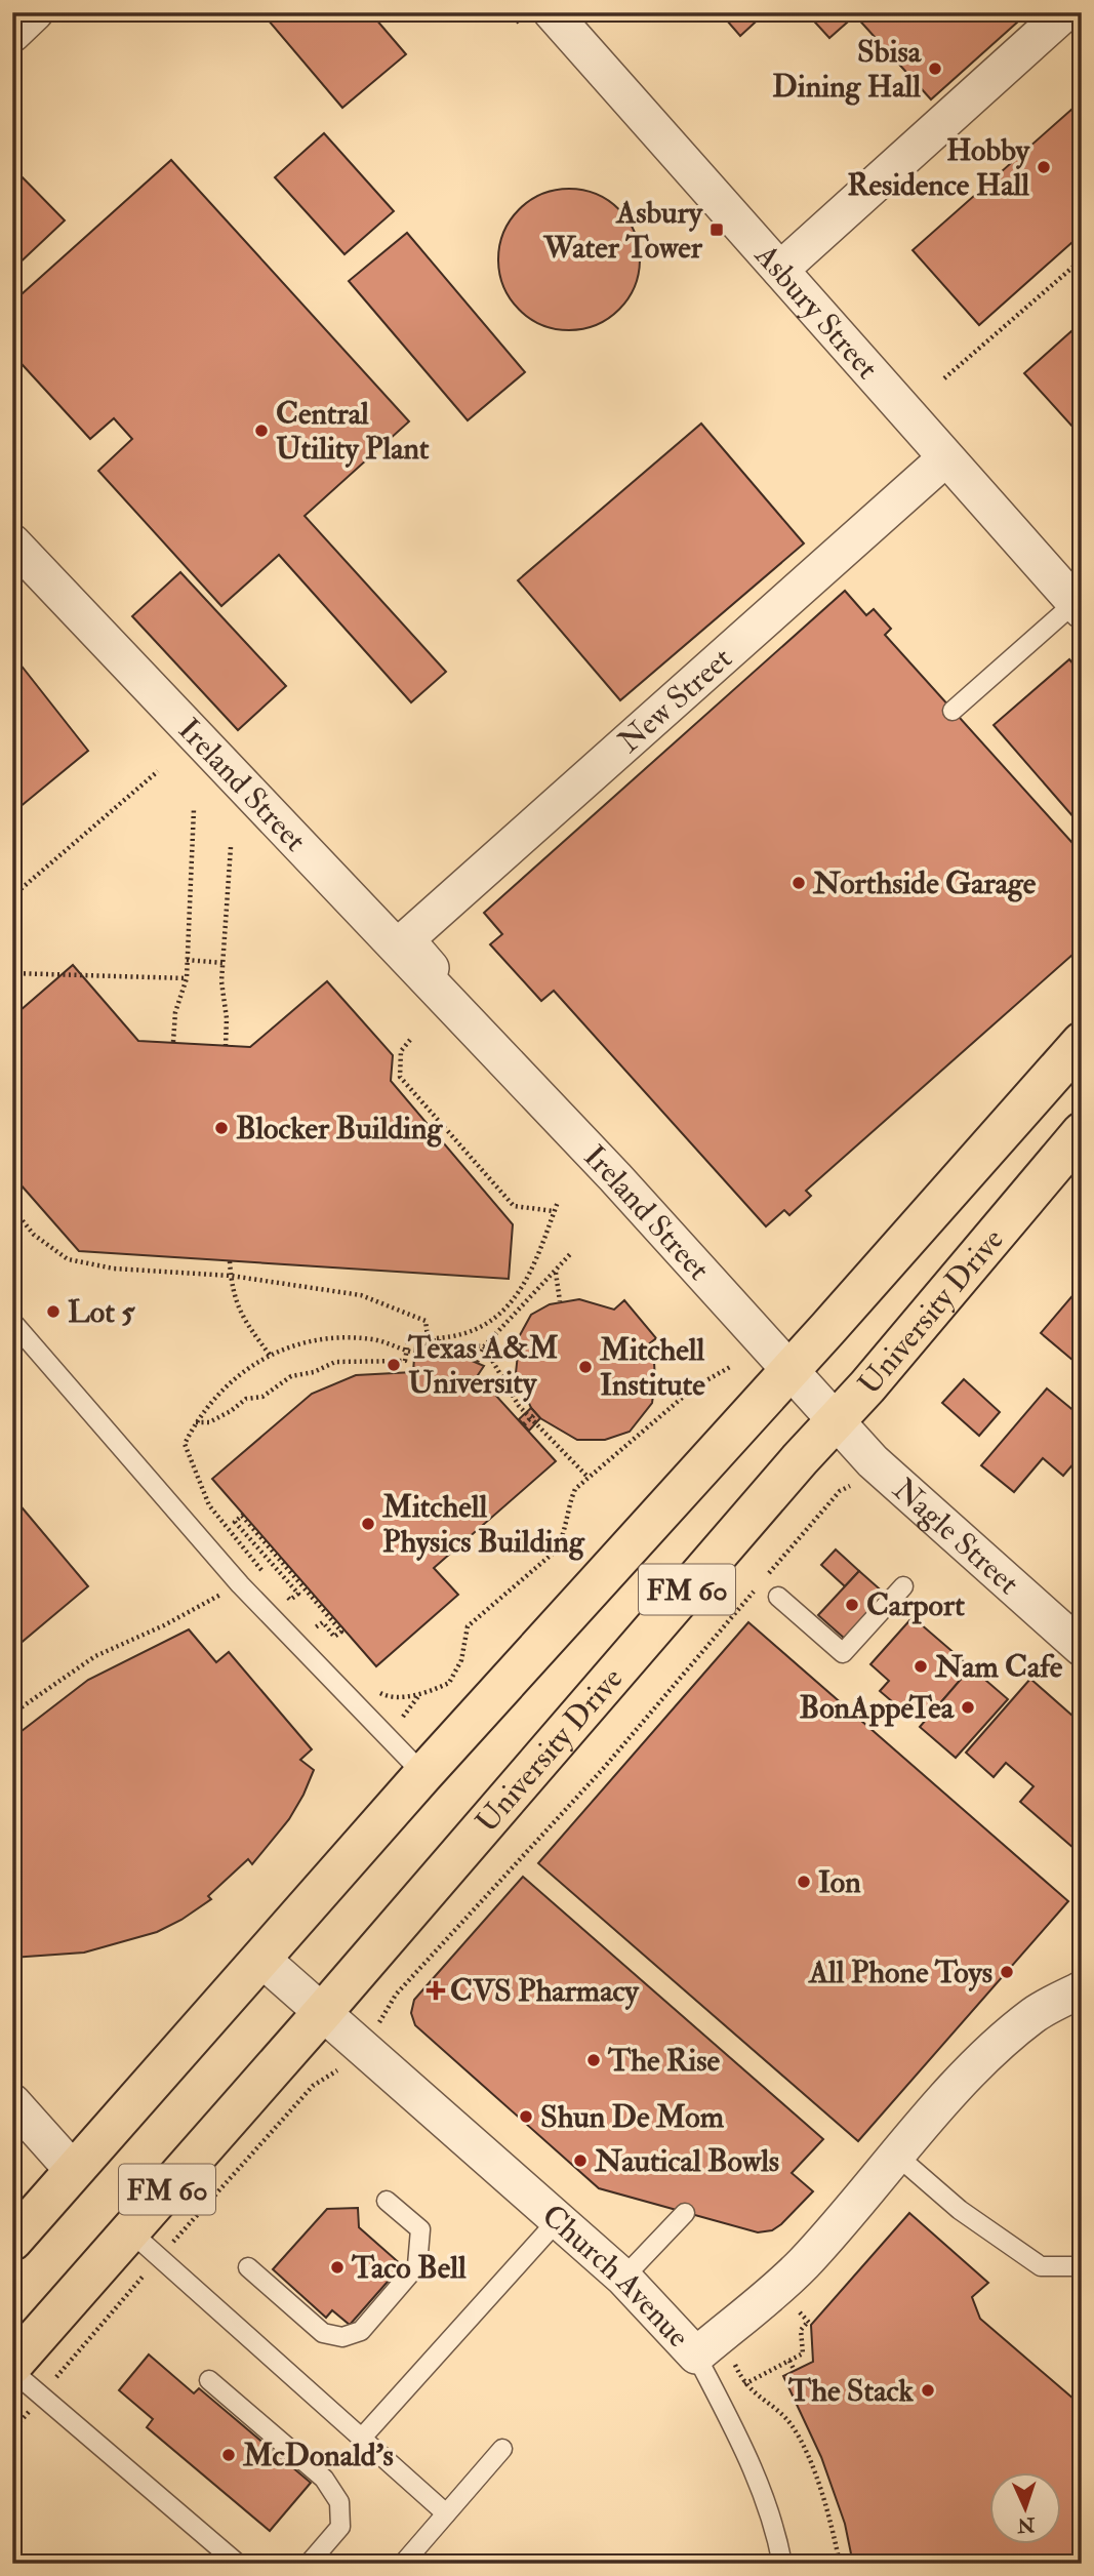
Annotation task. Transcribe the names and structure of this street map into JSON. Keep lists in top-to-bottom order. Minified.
{"streets":{"main road":["University Drive","FM 60"],"street":["Asbury Street","New Street","Ireland Street","Nagle Street","Church Avenue"]},"crossings":[["Asbury Street","New Street"],["New Street","Ireland Street"],["Ireland Street","University Drive"],["Ireland Street","Nagle Street"],["University Drive","Nagle Street"],["University Drive","Church Avenue"]],"places":{"other":["Sbisa Dining Hall","Hobby Residence Hall","Central Utility Plant","Northside Garage","Blocker Building","Lot 5","Texas A&M University","Mitchell Institute","Mitchell Physics Building","Carport","Nam Cafe","BonAppeTea","Ion","All Phone Toys","The Rise","Shun De Mom","Nautical Bowls","Taco Bell","The Stack","McDonald's"],"transit":["Asbury Water Tower"],"health":["CVS Pharmacy"]},"north":"bottom"}
